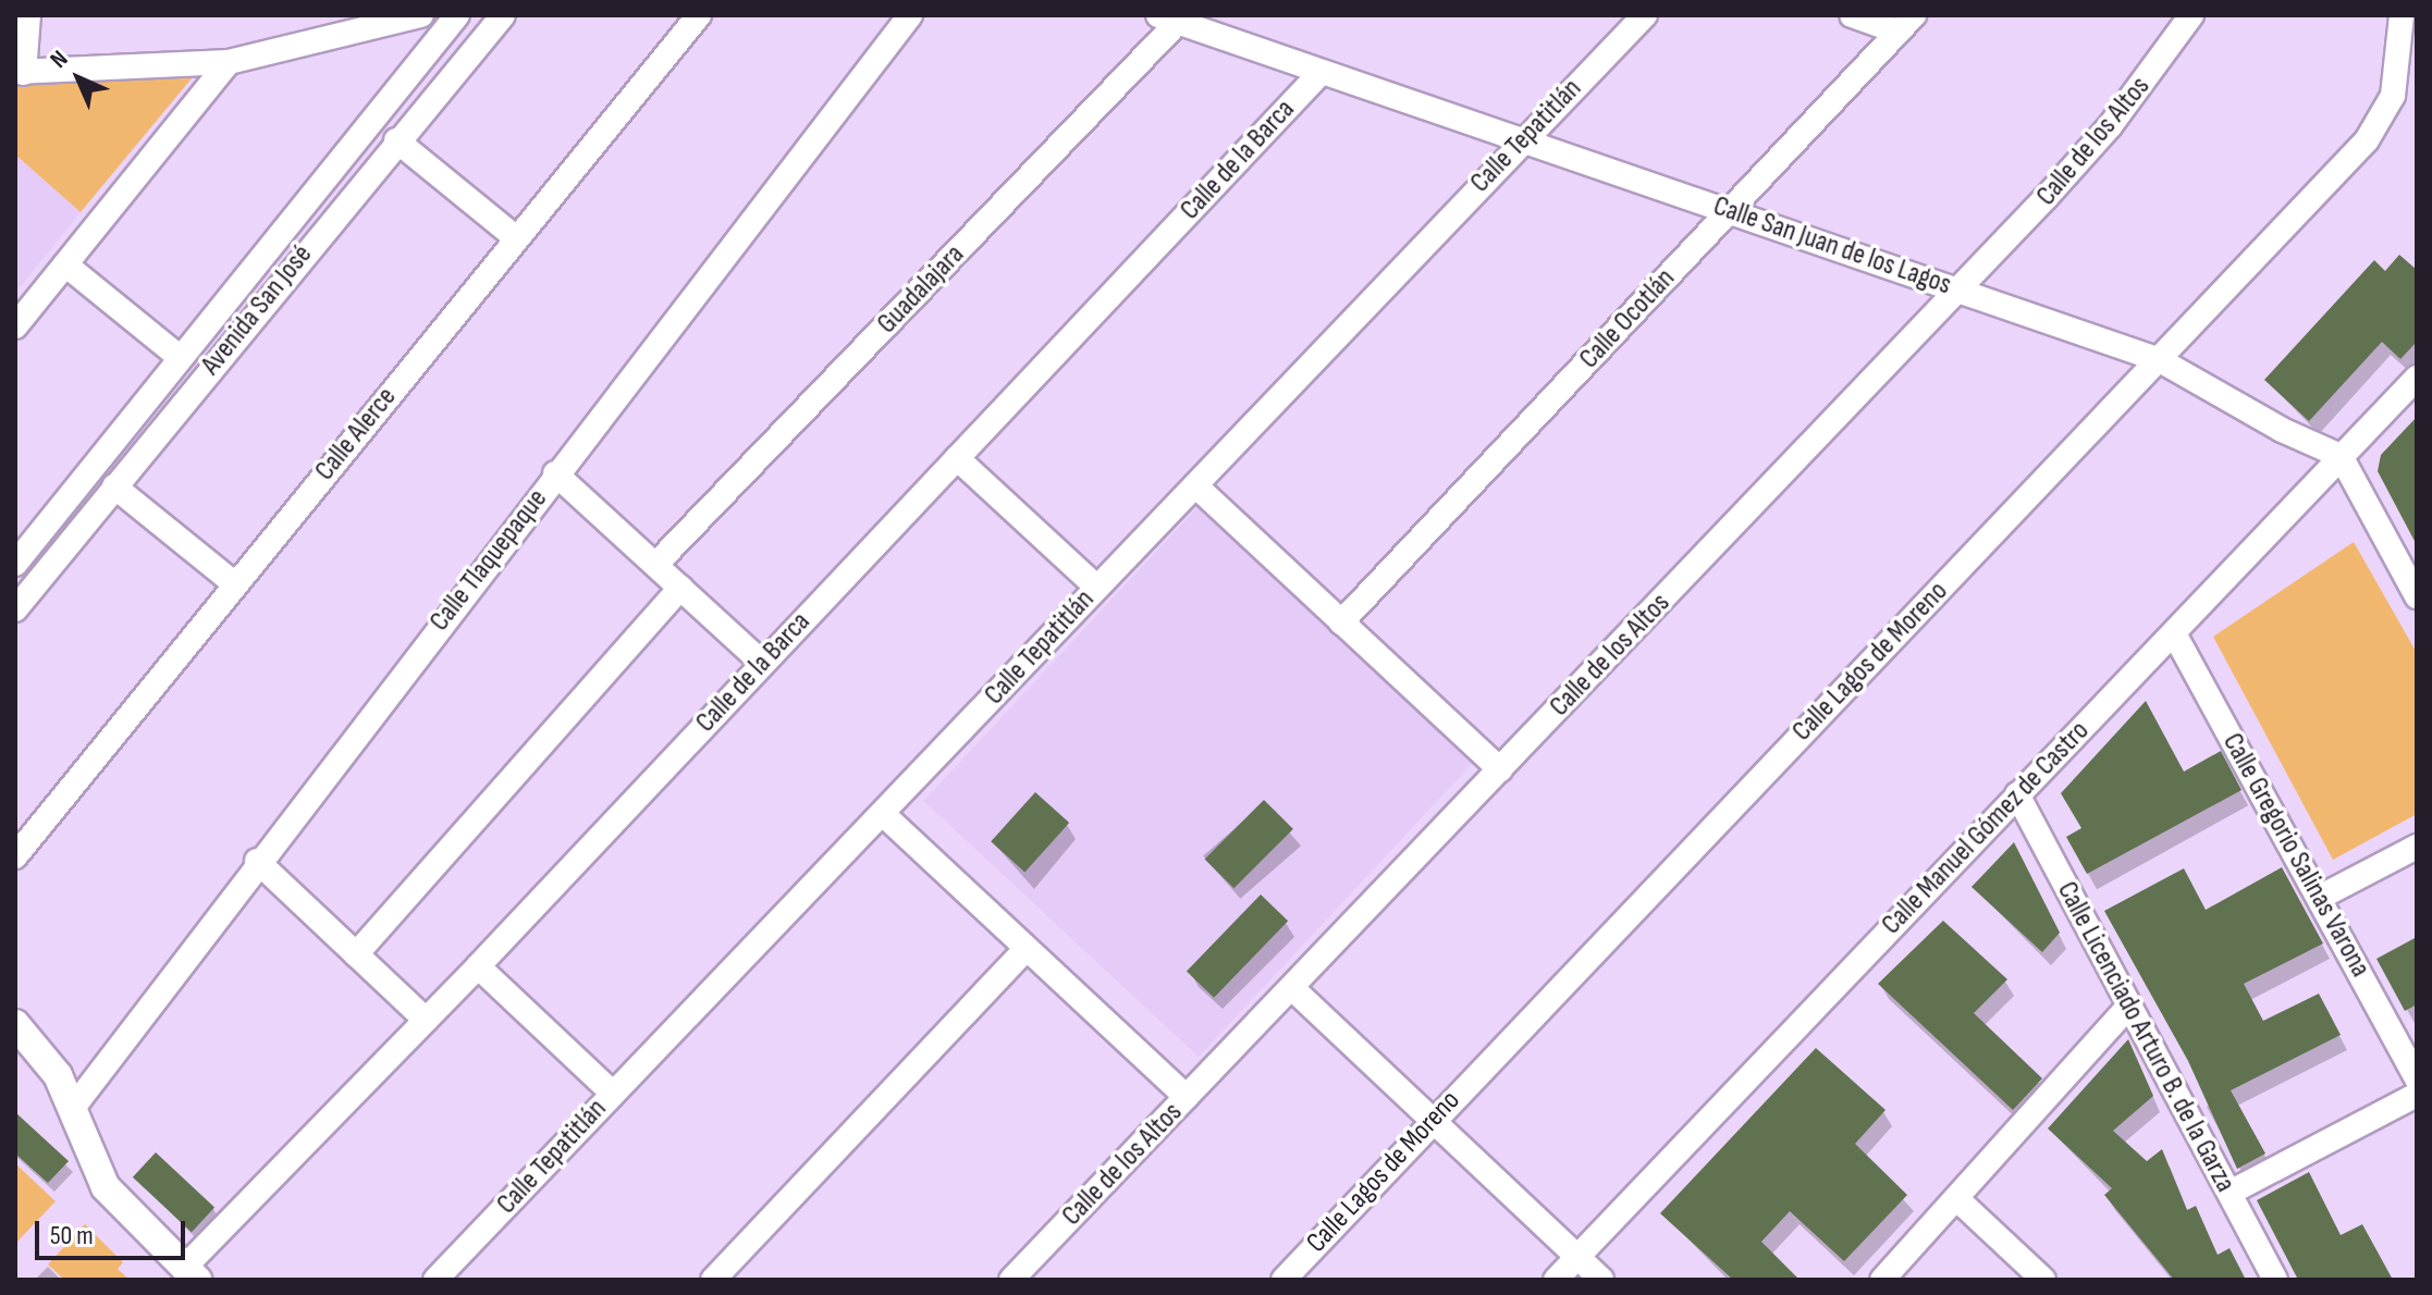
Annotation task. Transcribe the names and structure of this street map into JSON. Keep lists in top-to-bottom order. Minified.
{"streets":{"street":["Calle Tepatitlán","Calle de los Altos","Calle de la Barca","Calle San Juan de los Lagos","Guadalajara","Avenida San José","Calle Ocotlán","Calle Alerce","Calle Tlaquepaque","Calle Lagos de Moreno","Calle Manuel Gómez de Castro","Calle Gregorio Salinas Varona","Calle Licenciado Arturo B. de la Garza"]},"crossings":[["Calle Tepatitlán","Calle San Juan de los Lagos"],["Calle de los Altos","Calle San Juan de los Lagos"],["Calle de la Barca","Calle San Juan de los Lagos"],["Calle San Juan de los Lagos","Guadalajara"],["Calle San Juan de los Lagos","Calle Ocotlán"],["Calle San Juan de los Lagos","Calle Lagos de Moreno"],["Calle San Juan de los Lagos","Calle Manuel Gómez de Castro"],["Calle Manuel Gómez de Castro","Calle Gregorio Salinas Varona"],["Calle Manuel Gómez de Castro","Calle Licenciado Arturo B. de la Garza"]],"scale_bar":"50 m","north":"top left"}
